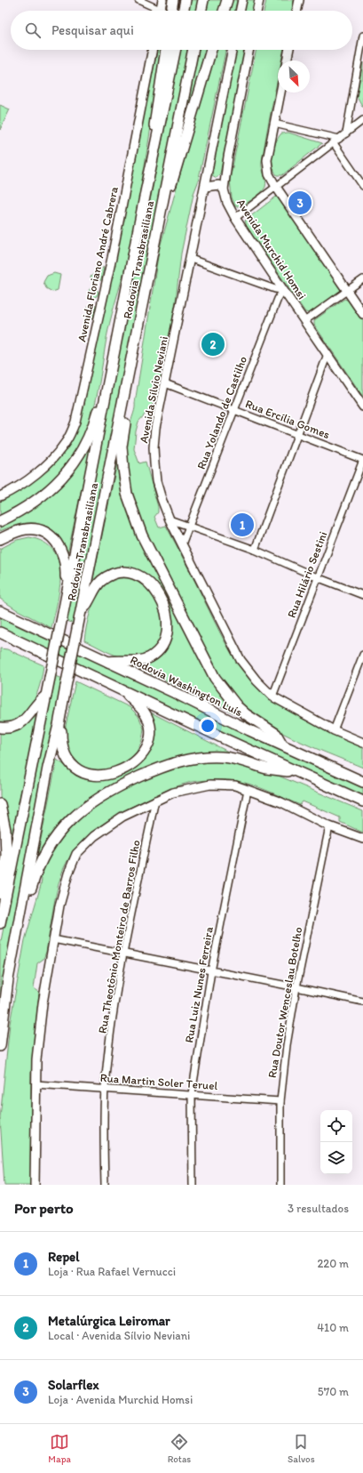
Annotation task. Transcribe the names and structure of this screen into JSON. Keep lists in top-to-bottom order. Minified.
{"streets":{"highway":["Rodovia Transbrasiliana","Rodovia Washington Luís"],"main road":["Avenida Murchid Homsi","Avenida Floriano André Cabrera","Avenida Sílvio Neviani"],"street":["Rua Yolando de Castilho","Rua Ercília Gomes","Rua Hilário Sestini","Rua Theotônio Monteiro de Barros Filho","Rua Luiz Nunes Ferreira","Rua Doutor Wenceslau Botelho","Rua Martin Soler Teruel"]},"crossings":[["Avenida Murchid Homsi","Rua Yolando de Castilho"],["Avenida Sílvio Neviani","Rua Yolando de Castilho"],["Avenida Sílvio Neviani","Rua Ercília Gomes"],["Avenida Sílvio Neviani","Rua Hilário Sestini"],["Rua Yolando de Castilho","Rua Ercília Gomes"],["Rua Ercília Gomes","Rua Hilário Sestini"],["Rua Theotônio Monteiro de Barros Filho","Rua Martin Soler Teruel"],["Rua Luiz Nunes Ferreira","Rua Martin Soler Teruel"],["Rua Doutor Wenceslau Botelho","Rua Martin Soler Teruel"]],"north":"bottom right","page":{"search":"Pesquisar aqui","pins":["3","2","1"],"heading":["Por perto","3 resultados"],"list":[{"mark":"1","name":"Repel","note":"Loja · Rua Rafael Vernucci","value":"220 m"},{"mark":"2","name":"Metalúrgica Leiromar","note":"Local · Avenida Sílvio Neviani","value":"410 m"},{"mark":"3","name":"Solarflex","note":"Loja · Avenida Murchid Homsi","value":"570 m"}],"nav":["Mapa","Rotas","Salvos"]}}
